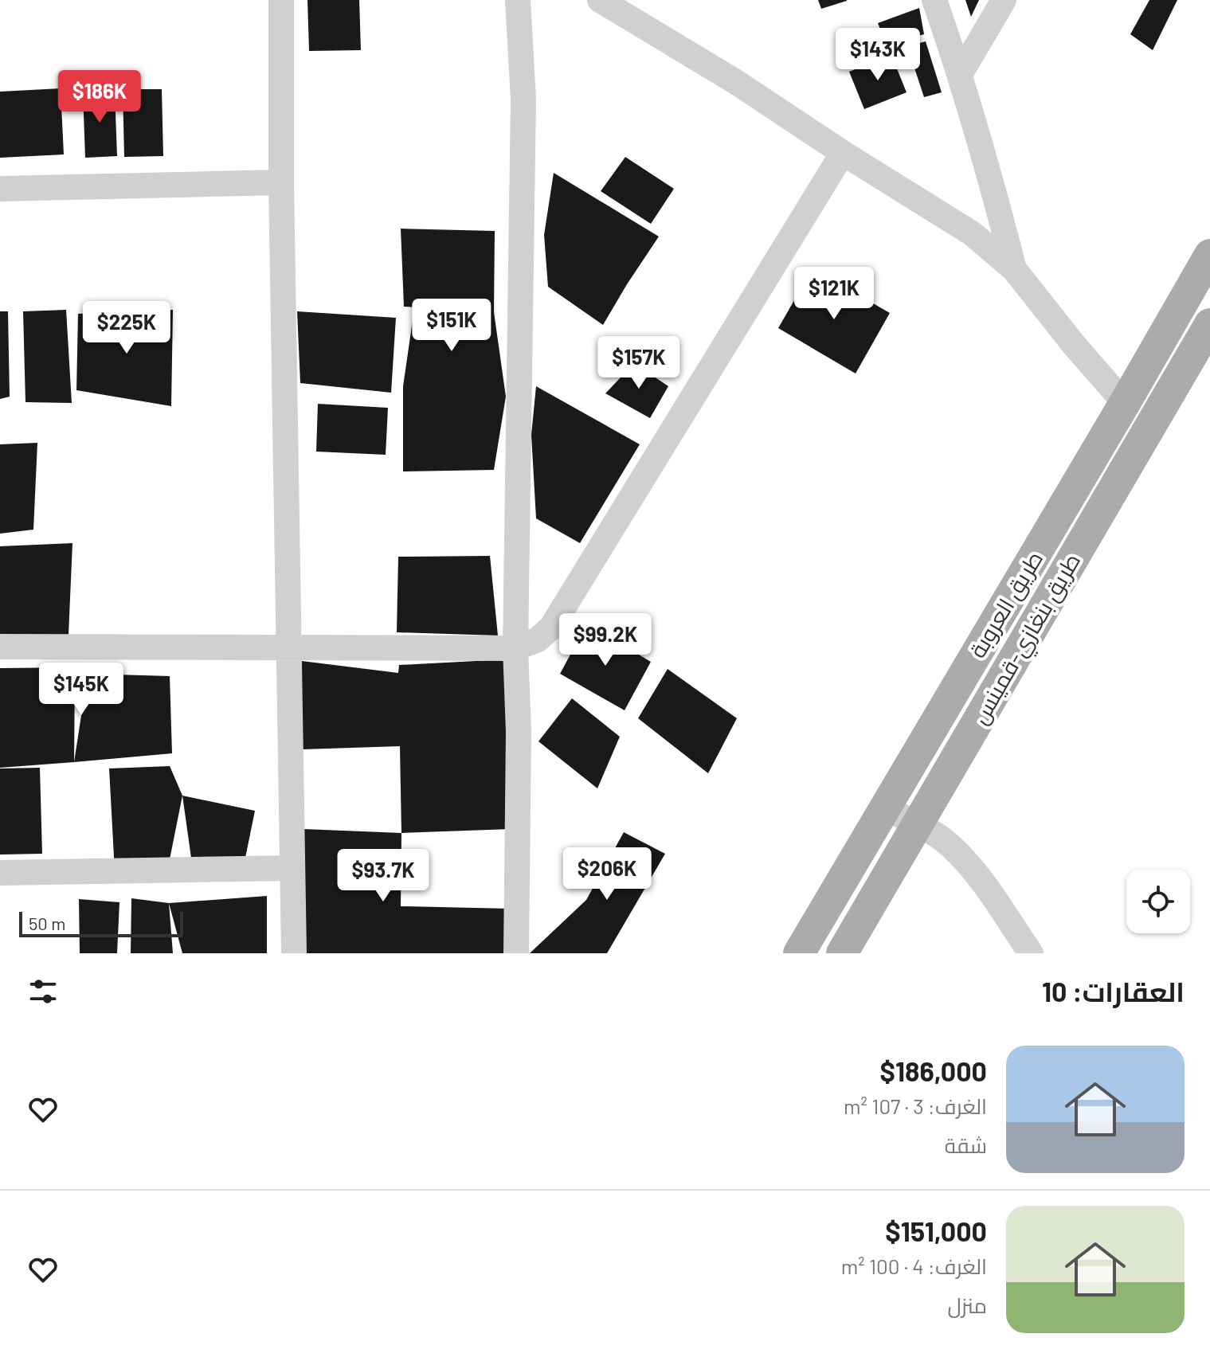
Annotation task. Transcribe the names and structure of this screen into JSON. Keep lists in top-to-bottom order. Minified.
{"streets":{"main road":["طريق العروبة","طريق بنغازي-قمينس"]},"scale_bar":"50 m","page":{"price":["$143K","$186K","$121K","$151K","$225K","$157K","$99.2K","$145K","$206K","$93.7K"],"scale":"50 m","heading":"العقارات: 10","list":[{"name":"$186,000","note":"الغرف: 3 · 107 m² · شقة"},{"name":"$151,000","note":"الغرف: 4 · 100 m² · منزل"}]}}
